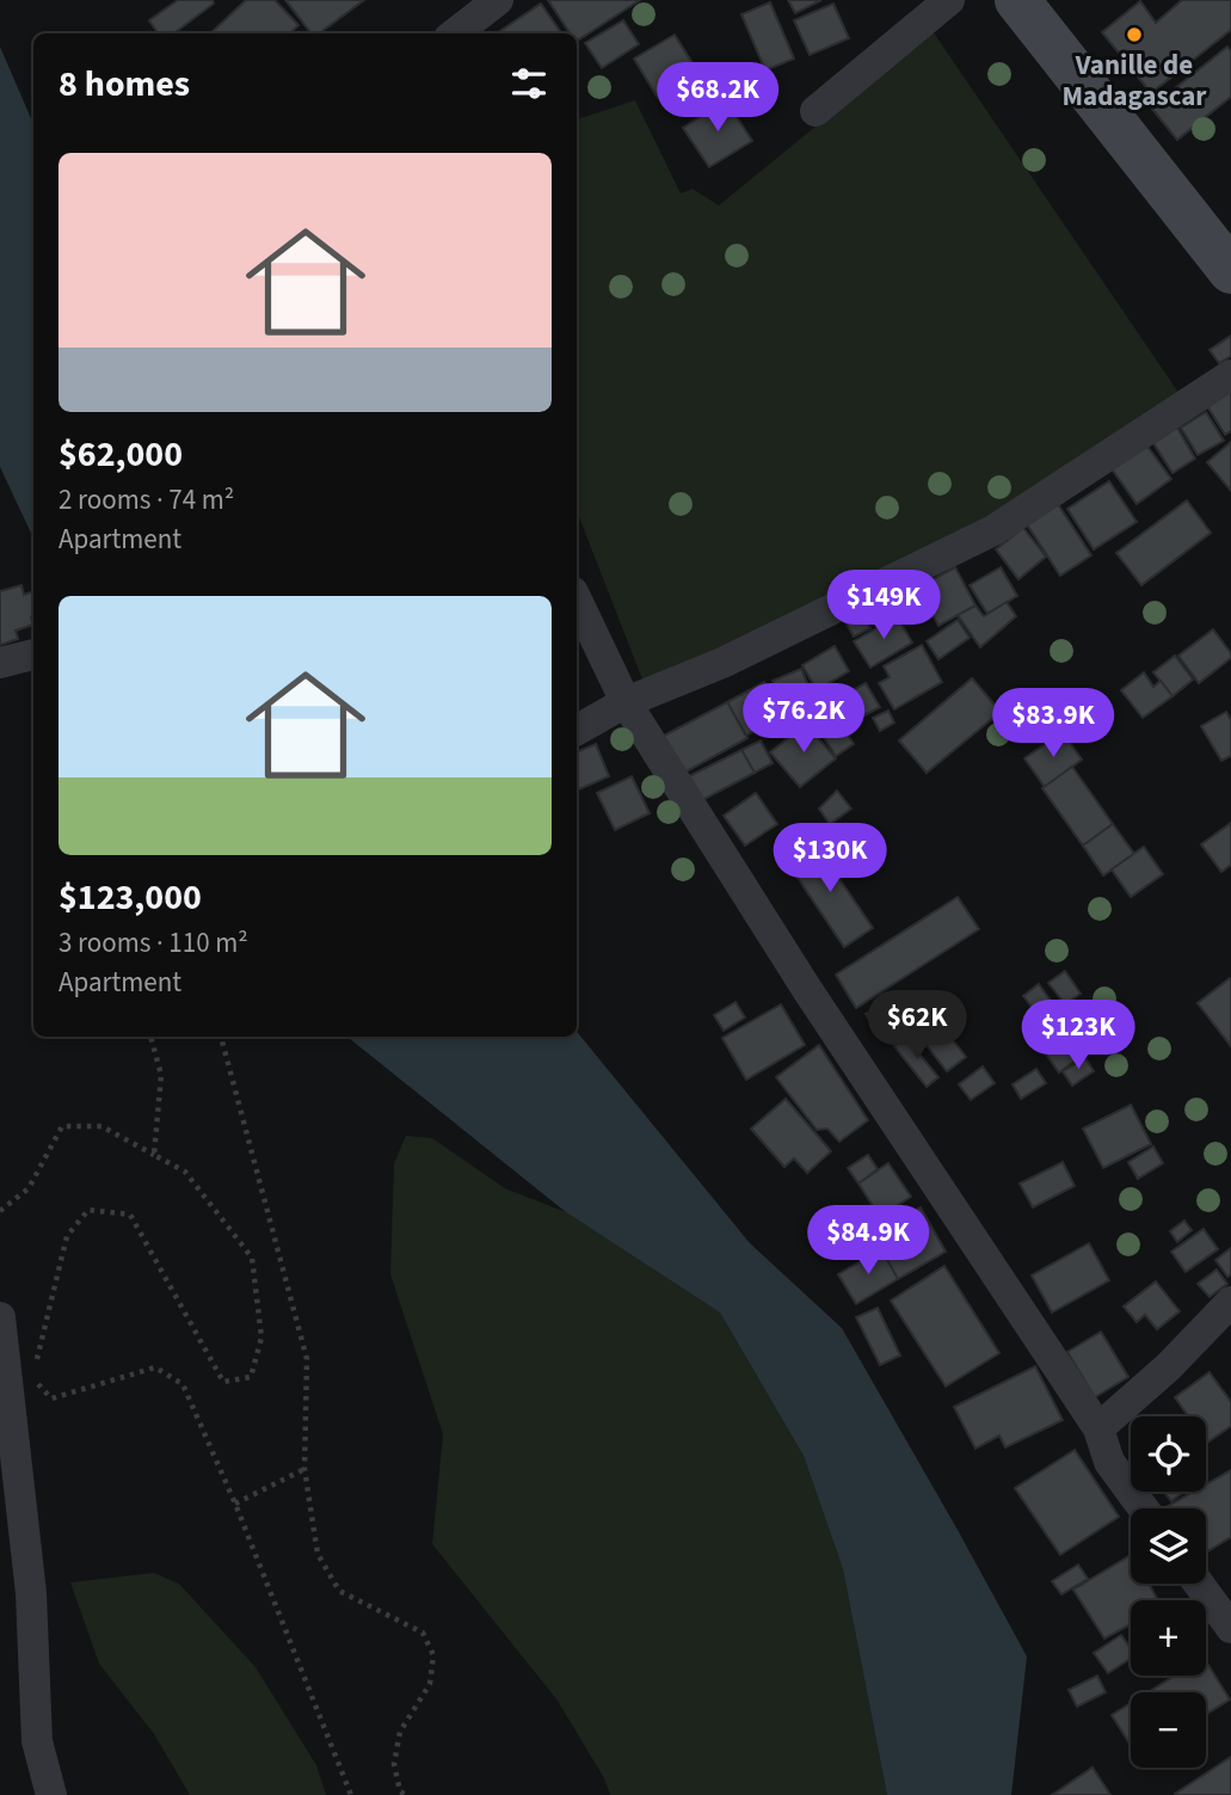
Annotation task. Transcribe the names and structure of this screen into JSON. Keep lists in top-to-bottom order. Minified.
{"places":["Vanille de Madagascar"],"page":{"heading":"8 homes","price":["$68.2K","$149K","$76.2K","$83.9K","$130K","$62K","$123K","$84.9K"],"list":[{"name":"$62,000","note":"2 rooms · 74 m² · Apartment"},{"name":"$123,000","note":"3 rooms · 110 m² · Apartment"}],"map_buttons":["+","−"]}}
